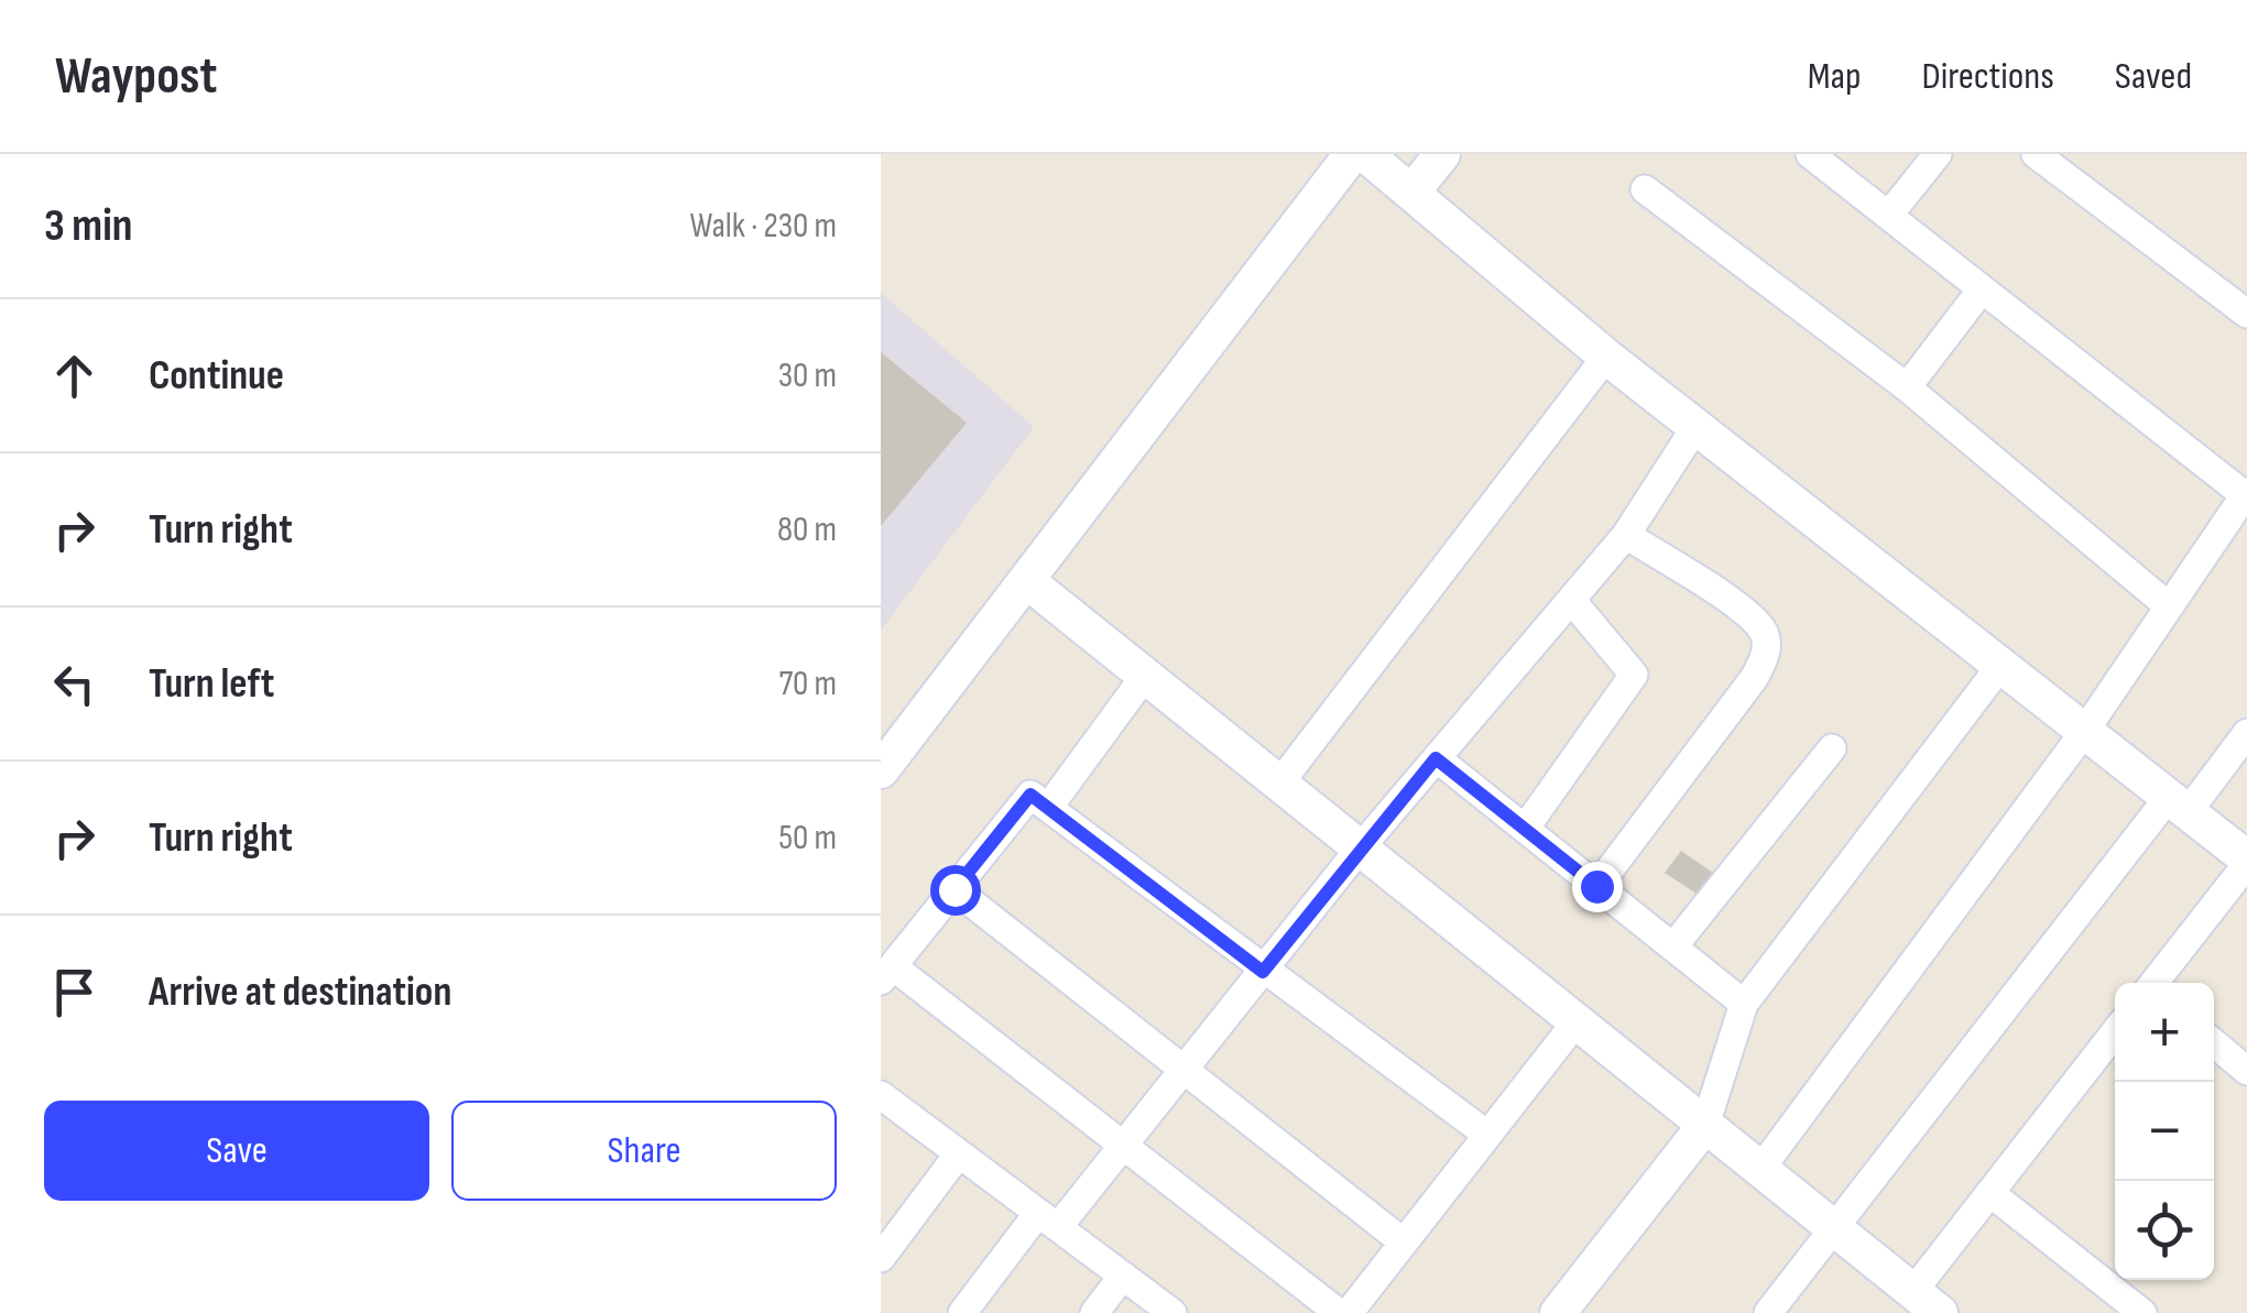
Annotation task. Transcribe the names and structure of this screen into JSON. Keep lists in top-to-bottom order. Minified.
{"page":{"header":"Waypost","nav":["Map","Directions","Saved"],"heading":["3 min","Walk · 230 m"],"list":[["Continue","30 m"],["Turn right","80 m"],["Turn left","70 m"],["Turn right","50 m"],"Arrive at destination"],"map_buttons":["+","−"],"buttons":["Save","Share"]}}
